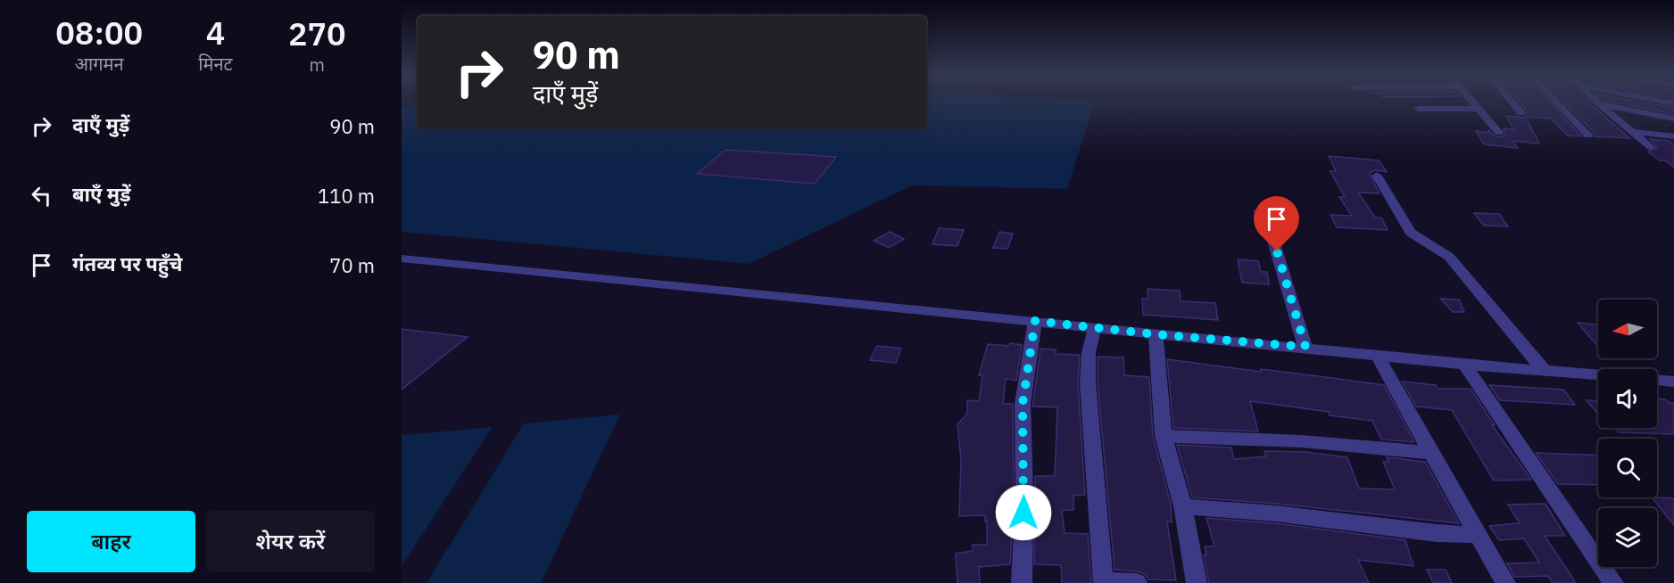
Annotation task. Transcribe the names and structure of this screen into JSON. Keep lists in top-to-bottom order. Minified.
{"north":"left","page":{"eta":["08:00","आगमन","4","मिनट","270","m"],"turn":["90 m","दाएँ मुड़ें"],"list":[{"name":"दाएँ मुड़ें","value":"90 m"},{"name":"बाएँ मुड़ें","value":"110 m"},{"name":"गंतव्य पर पहुँचे","value":"70 m"}],"buttons":["बाहर","शेयर करें"]}}
